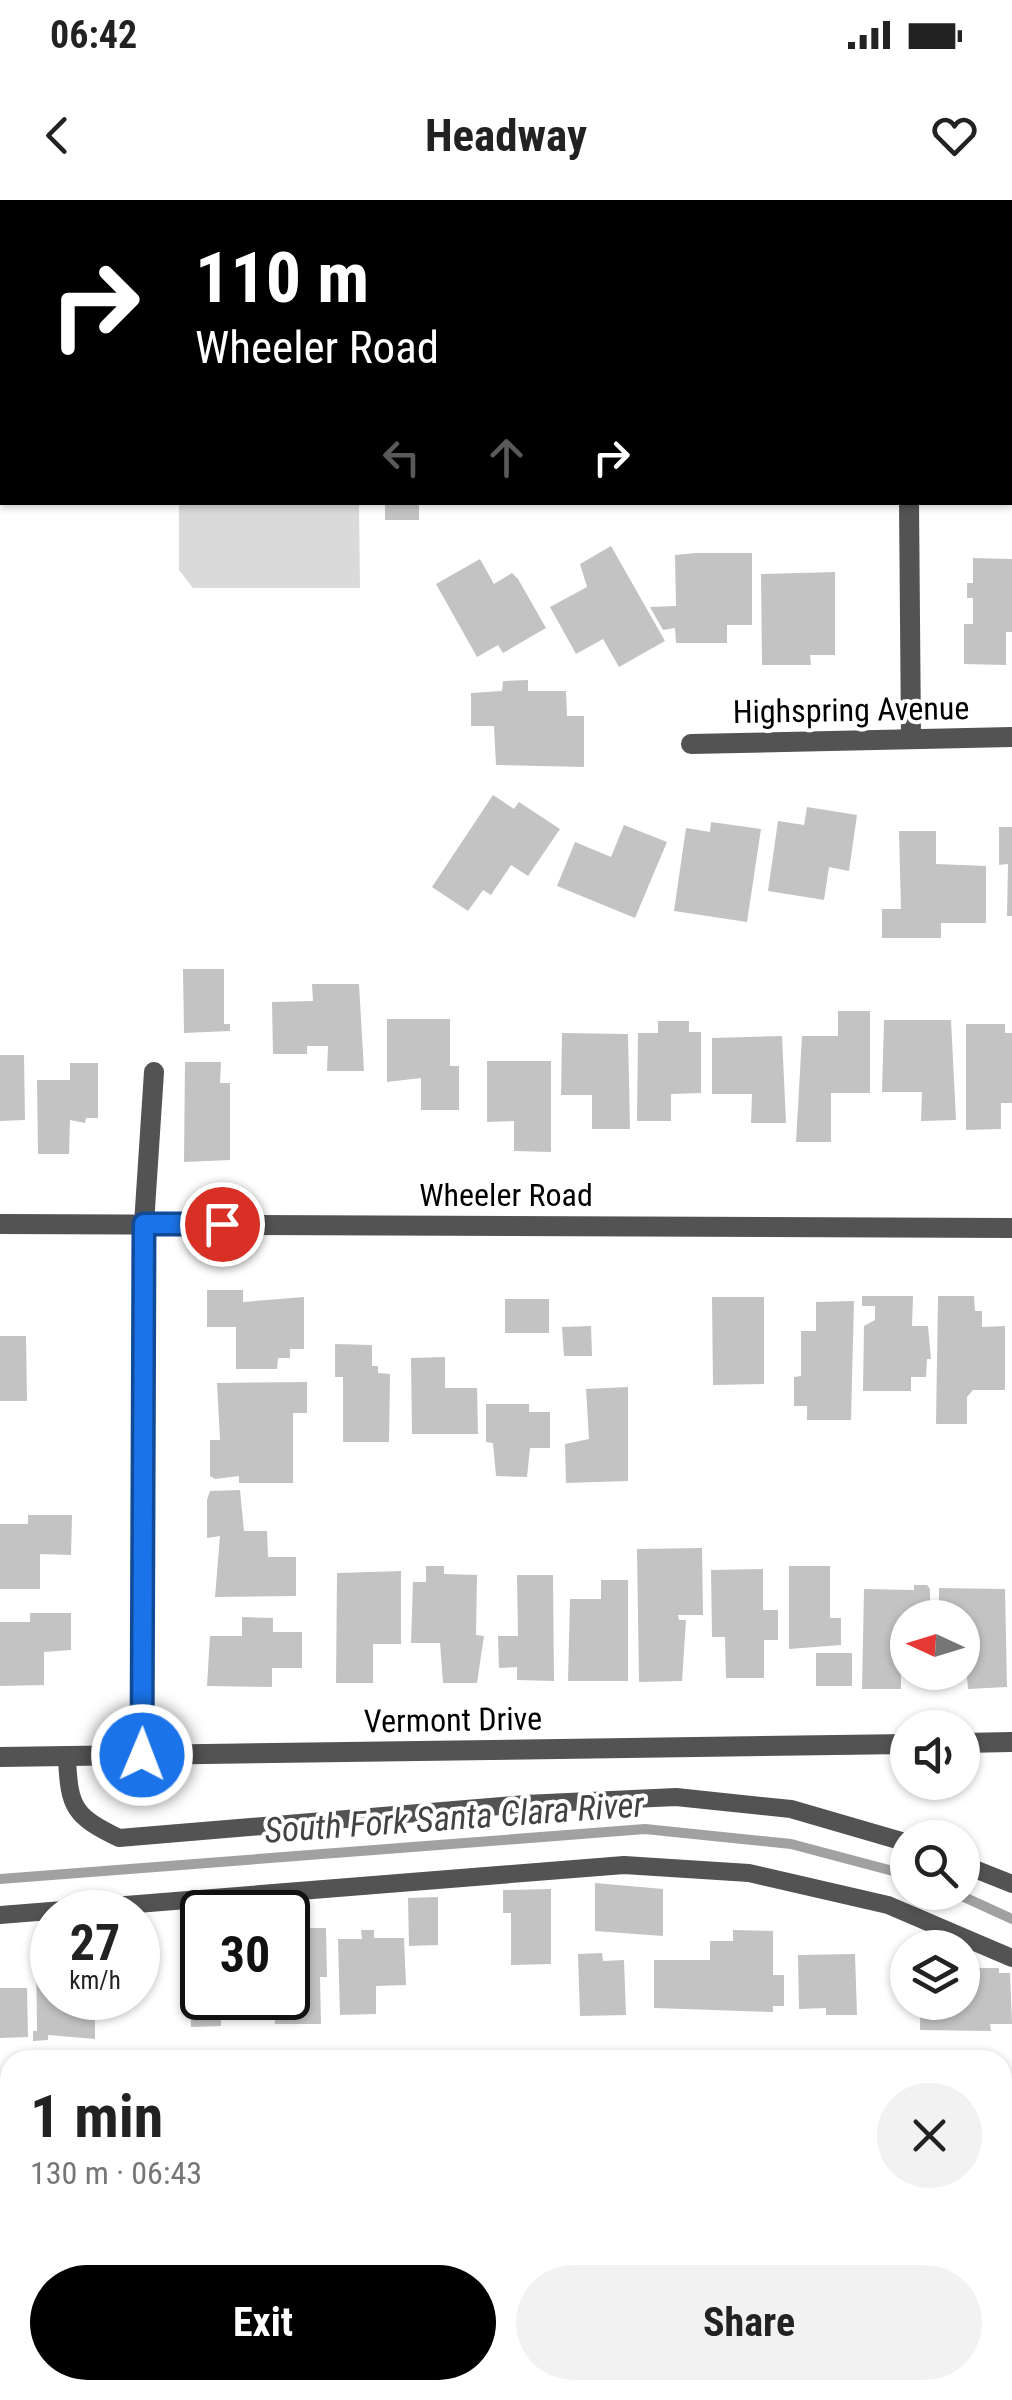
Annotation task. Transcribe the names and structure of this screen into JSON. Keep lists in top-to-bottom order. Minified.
{"streets":{"street":["Highspring Avenue","Wheeler Road","Vermont Drive"]},"water":["South Fork Santa Clara River"],"north":"left","page":{"status":"06:42","header":"Headway","turn":["110 m","Wheeler Road"],"speed":"27 km/h","limit":"30","heading":["1 min","130 m · 06:43"],"buttons":["Exit","Share"]}}
